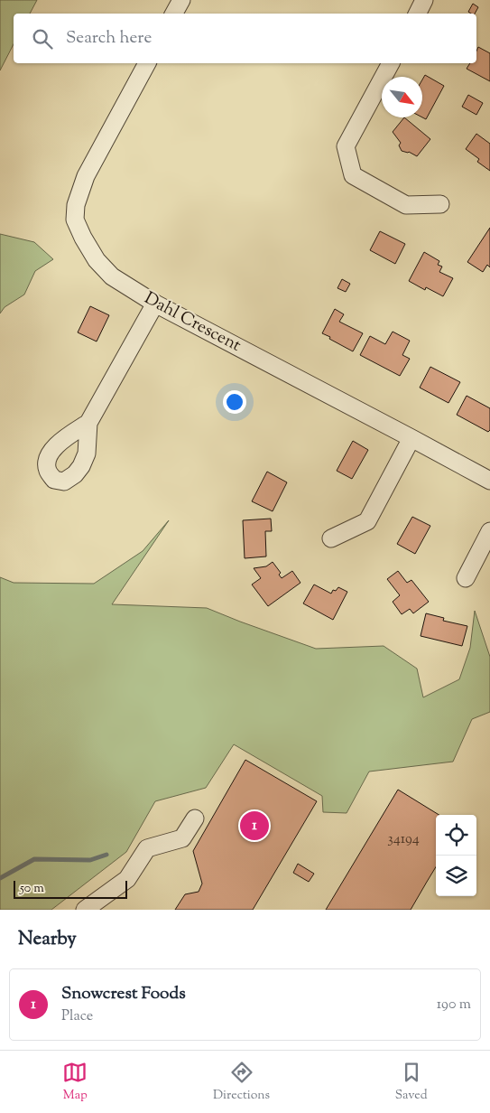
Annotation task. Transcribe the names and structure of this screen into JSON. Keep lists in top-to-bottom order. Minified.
{"streets":{"street":["Dahl Crescent"]},"house_numbers":["34194"],"scale_bar":"50 m","north":"bottom right","page":{"search":"Search here","pins":"1","scale":"50 m","heading":"Nearby","list":[{"mark":"1","name":"Snowcrest Foods","note":"Place","value":"190 m"}],"nav":["Map","Directions","Saved"]}}
